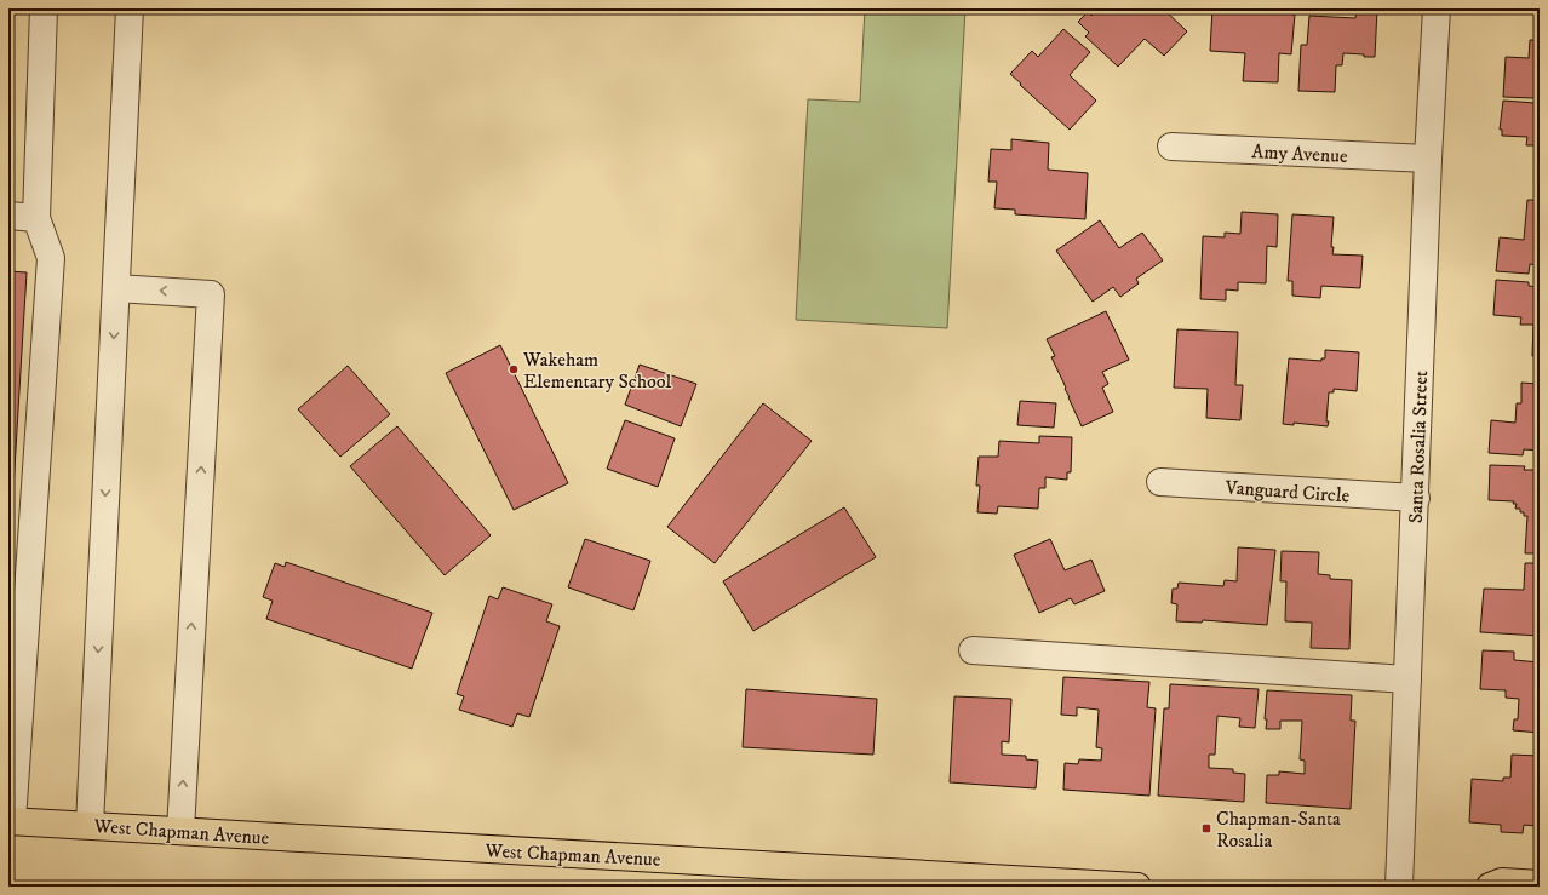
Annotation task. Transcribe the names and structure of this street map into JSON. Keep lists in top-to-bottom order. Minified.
{"streets":{"main road":["West Chapman Avenue"],"street":["Amy Avenue","Santa Rosalia Street","Vanguard Circle"]},"crossings":[["Amy Avenue","Santa Rosalia Street"],["Santa Rosalia Street","Vanguard Circle"]],"places":{"other":["Wakeham Elementary School"],"transit":["Chapman-Santa Rosalia"]}}
